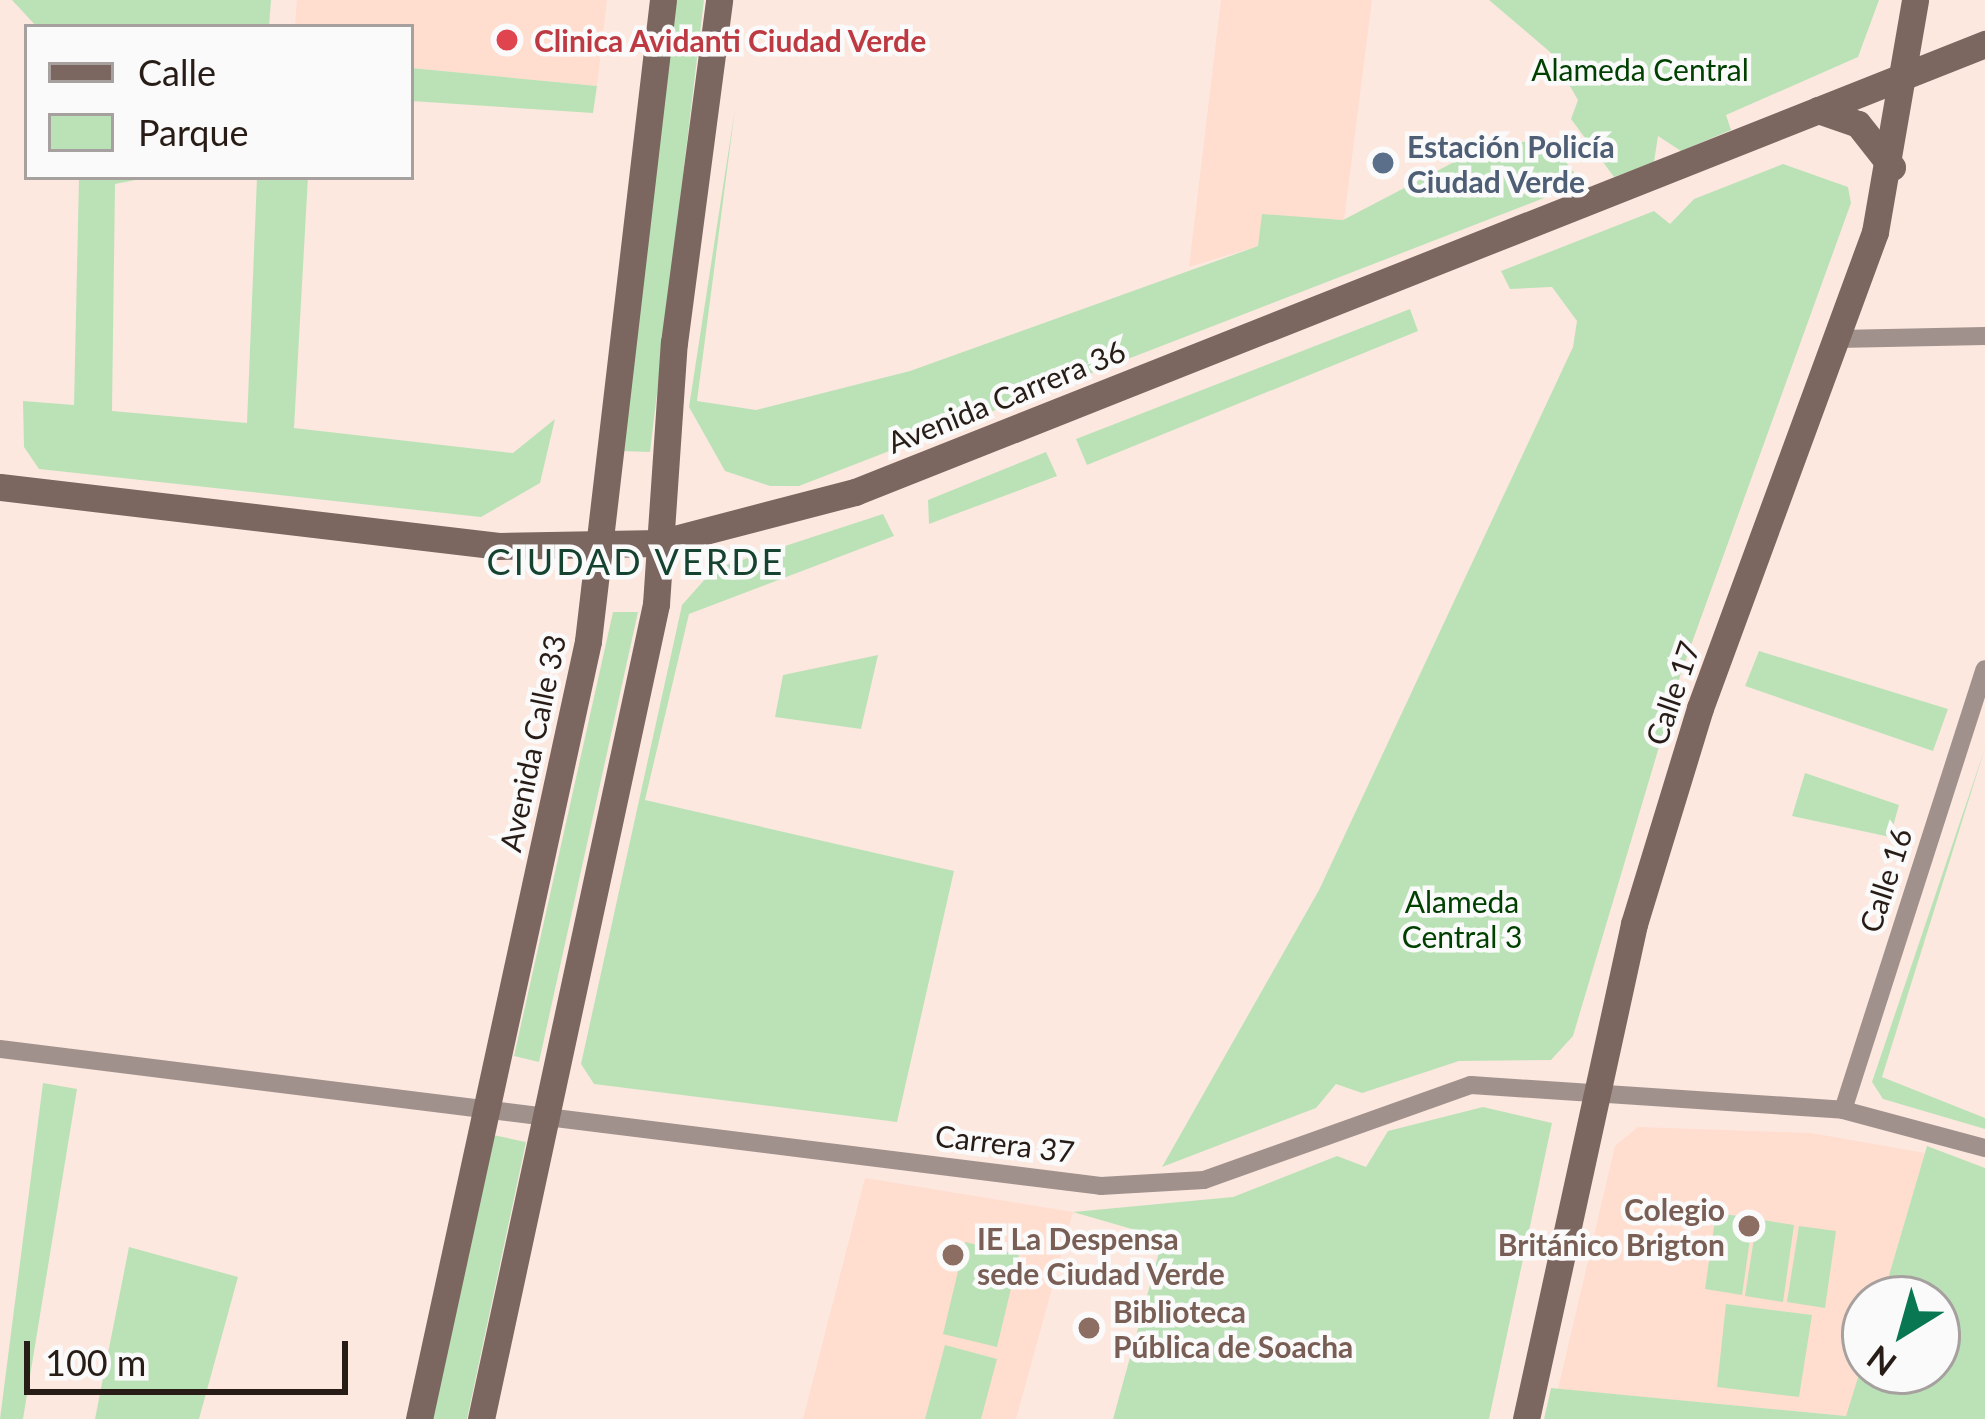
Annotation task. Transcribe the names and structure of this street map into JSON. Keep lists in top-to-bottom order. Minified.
{"streets":{"main road":["Avenida Carrera 36","Calle 17","Avenida Calle 33"],"street":["Calle 16","Carrera 37"]},"crossings":[["Avenida Carrera 36","Calle 17"],["Avenida Carrera 36","Avenida Calle 33"],["Calle 17","Carrera 37"],["Avenida Calle 33","Carrera 37"],["Calle 16","Carrera 37"]],"districts":["CIUDAD VERDE"],"parks":["Alameda Central","Alameda Central 3"],"places":["Clinica Avidanti Ciudad Verde","Estación Policía Ciudad Verde","Colegio Británico Brigton","IE La Despensa sede Ciudad Verde","Biblioteca Pública de Soacha"],"legend":["Calle","Parque"],"scale_bar":"100 m","north":"bottom left"}
